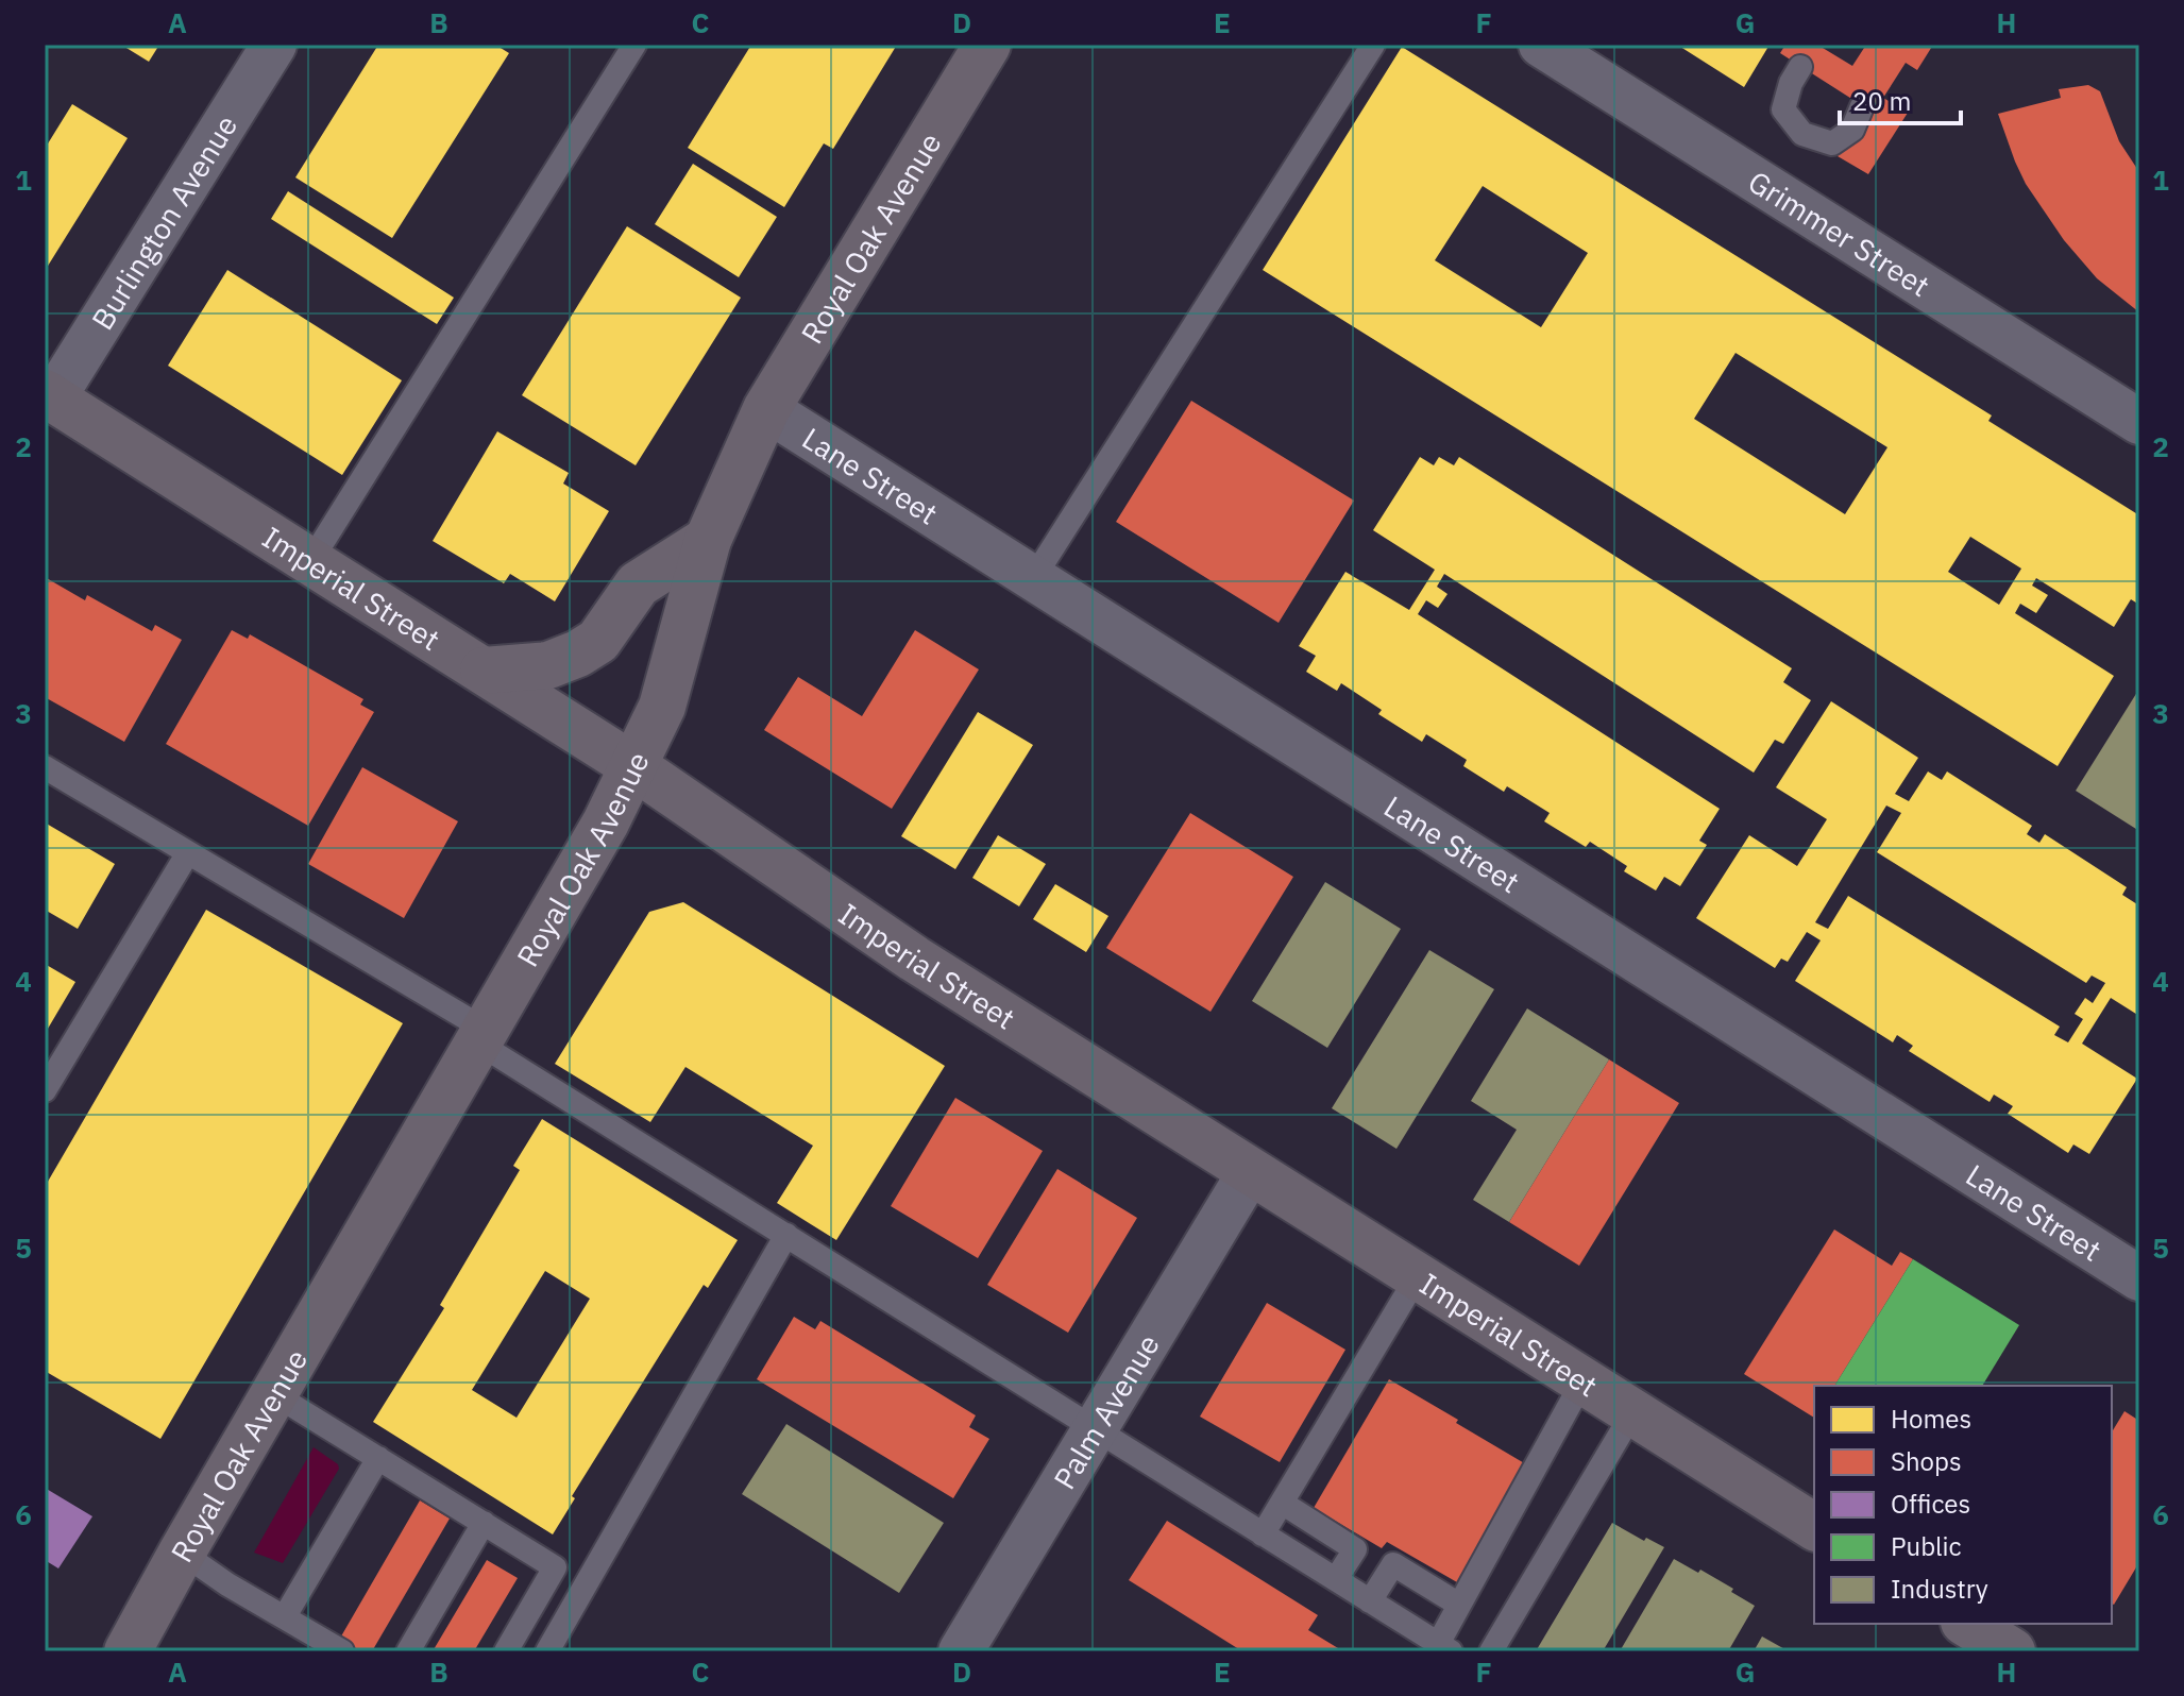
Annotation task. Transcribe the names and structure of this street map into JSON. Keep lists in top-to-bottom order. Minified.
{"streets":{"main road":["Royal Oak Avenue","Imperial Street"],"street":["Burlington Avenue","Grimmer Street","Lane Street","Palm Avenue"]},"crossings":[["Burlington Avenue","Imperial Street"],["Royal Oak Avenue","Lane Street"],["Royal Oak Avenue","Imperial Street"],["Imperial Street","Palm Avenue"]],"legend":["Homes","Shops","Offices","Public","Industry"],"scale_bar":"20 m","grid":{"columns":["A","B","C","D","E","F","G","H"],"rows":["1","2","3","4","5","6"]}}
